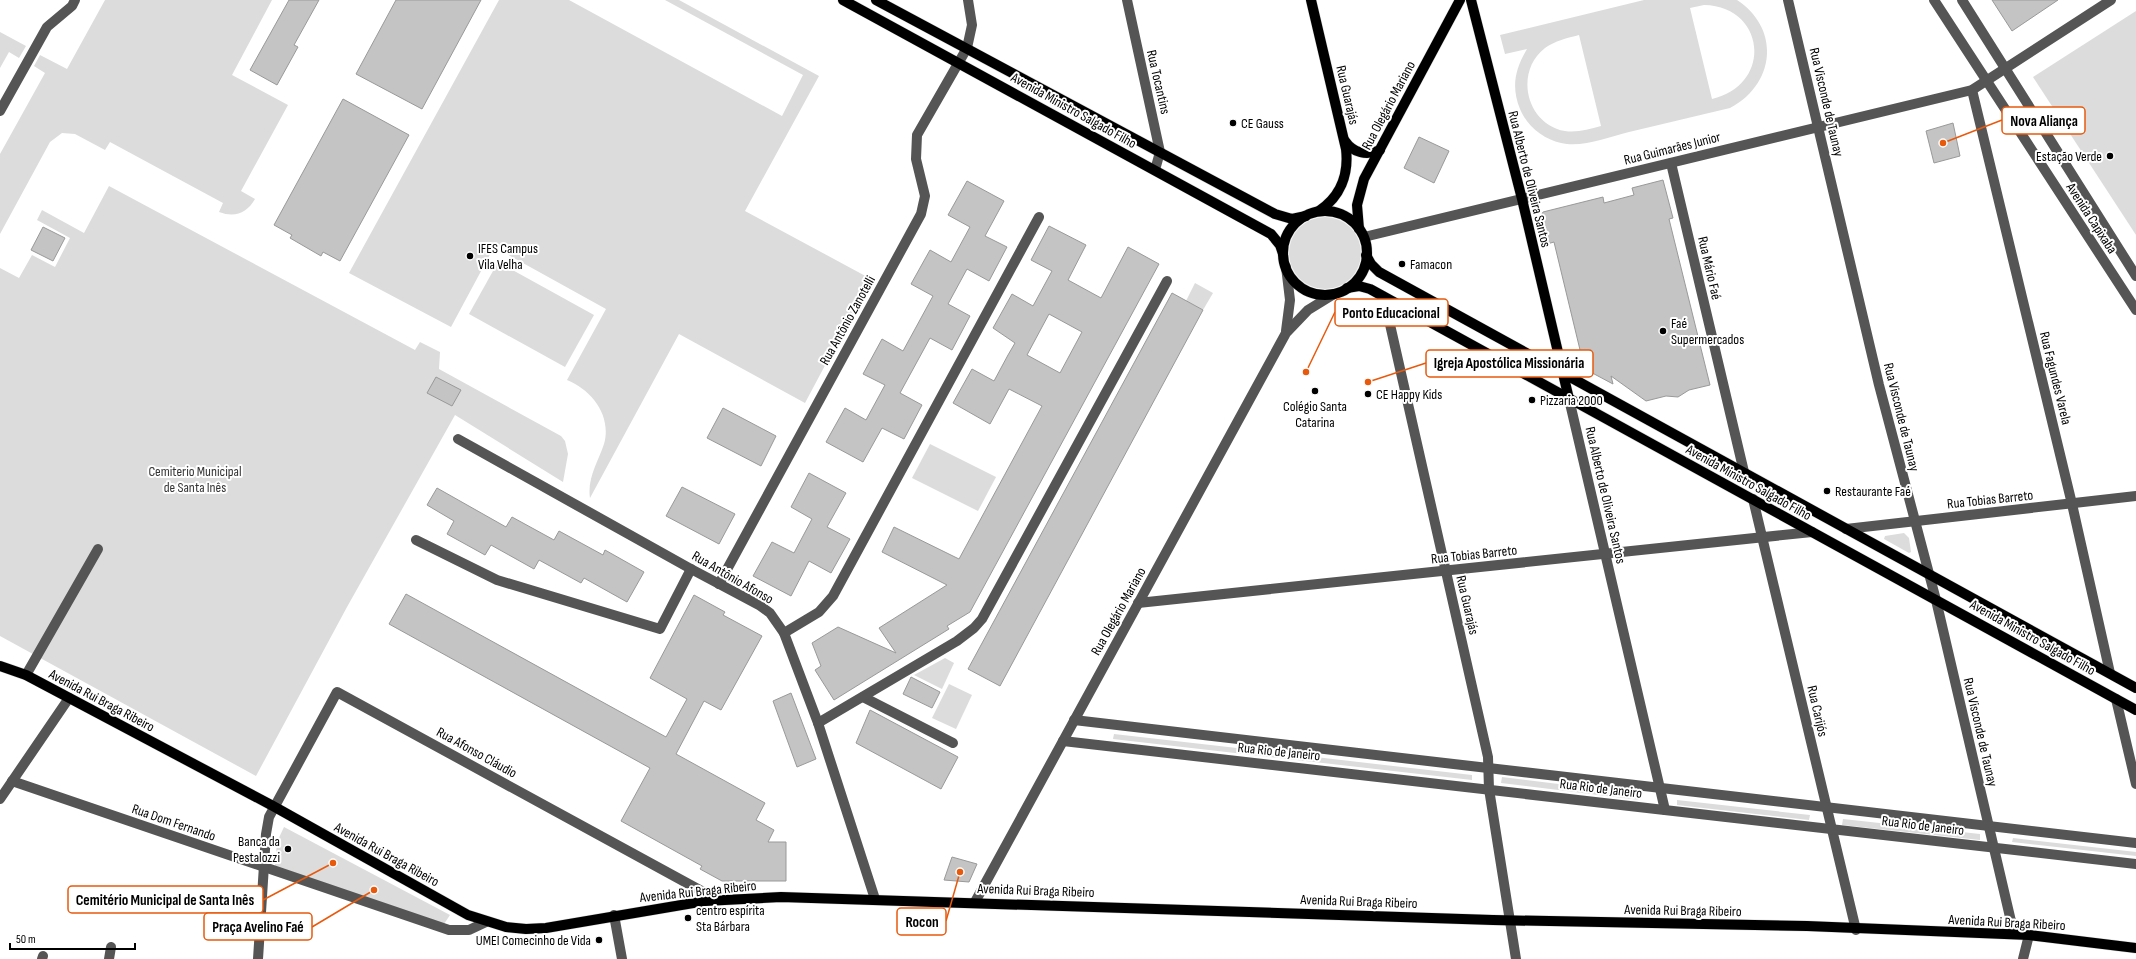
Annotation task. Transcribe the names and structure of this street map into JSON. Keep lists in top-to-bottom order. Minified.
{"streets":{"main road":["Rua Guarajás","Rua Olegário Mariano","Avenida Ministro Salgado Filho","Rua Alberto de Oliveira Santos","Avenida Rui Braga Ribeiro"],"street":["Rua Tocantins","Rua Visconde de Taunay","Rua Guimarães Junior","Avenida Capixaba","Rua Mário Faé","Rua Antônio Zanotelli","Rua Fagundes Varela","Rua Tobias Barreto","Rua Antônio Afonso","Rua Carijós","Rua Rio de Janeiro","Rua Afonso Cláudio","Rua Dom Fernando"]},"crossings":[["Rua Tocantins","Avenida Ministro Salgado Filho"],["Rua Guarajás","Rua Olegário Mariano"],["Rua Guarajás","Avenida Ministro Salgado Filho"],["Rua Guarajás","Rua Guimarães Junior"],["Rua Guarajás","Rua Tobias Barreto"],["Rua Guarajás","Avenida Rui Braga Ribeiro"],["Rua Guarajás","Rua Rio de Janeiro"],["Rua Visconde de Taunay","Avenida Ministro Salgado Filho"],["Rua Visconde de Taunay","Rua Guimarães Junior"],["Rua Visconde de Taunay","Rua Tobias Barreto"],["Rua Visconde de Taunay","Avenida Rui Braga Ribeiro"],["Rua Visconde de Taunay","Rua Rio de Janeiro"],["Rua Olegário Mariano","Avenida Ministro Salgado Filho"],["Rua Olegário Mariano","Rua Guimarães Junior"],["Rua Olegário Mariano","Rua Tobias Barreto"],["Rua Olegário Mariano","Avenida Rui Braga Ribeiro"],["Rua Olegário Mariano","Rua Rio de Janeiro"],["Avenida Ministro Salgado Filho","Rua Guimarães Junior"],["Avenida Ministro Salgado Filho","Rua Alberto de Oliveira Santos"],["Avenida Ministro Salgado Filho","Rua Mário Faé"],["Avenida Ministro Salgado Filho","Rua Antônio Zanotelli"],["Avenida Ministro Salgado Filho","Rua Fagundes Varela"],["Avenida Ministro Salgado Filho","Rua Tobias Barreto"],["Avenida Ministro Salgado Filho","Rua Carijós"],["Rua Guimarães Junior","Rua Alberto de Oliveira Santos"],["Rua Guimarães Junior","Avenida Capixaba"],["Rua Guimarães Junior","Rua Mário Faé"],["Rua Guimarães Junior","Rua Fagundes Varela"],["Rua Alberto de Oliveira Santos","Rua Tobias Barreto"],["Rua Alberto de Oliveira Santos","Rua Rio de Janeiro"],["Rua Antônio Zanotelli","Rua Antônio Afonso"],["Rua Fagundes Varela","Rua Tobias Barreto"],["Rua Tobias Barreto","Rua Carijós"],["Rua Antônio Afonso","Avenida Rui Braga Ribeiro"],["Avenida Rui Braga Ribeiro","Rua Carijós"],["Avenida Rui Braga Ribeiro","Rua Afonso Cláudio"],["Avenida Rui Braga Ribeiro","Rua Dom Fernando"],["Rua Carijós","Rua Rio de Janeiro"]],"parks":["Cemiterio Municipal de Santa Inês"],"places":["CE Gauss","Nova Aliança","Estação Verde","IFES Campus Vila Velha","Famacon","Faé Supermercados","Ponto Educacional","Igreja Apostólica Missionária","Colégio Santa Catarina","CE Happy Kids","Pizzaria 2000","Restaurante Faé","Banca da Pestalozzi","Cemitério Municipal de Santa Inês","Rocon","Praça Avelino Faé","centro espírita Sta Bárbara","UMEI Comecinho de Vida"],"scale_bar":"50 m"}
